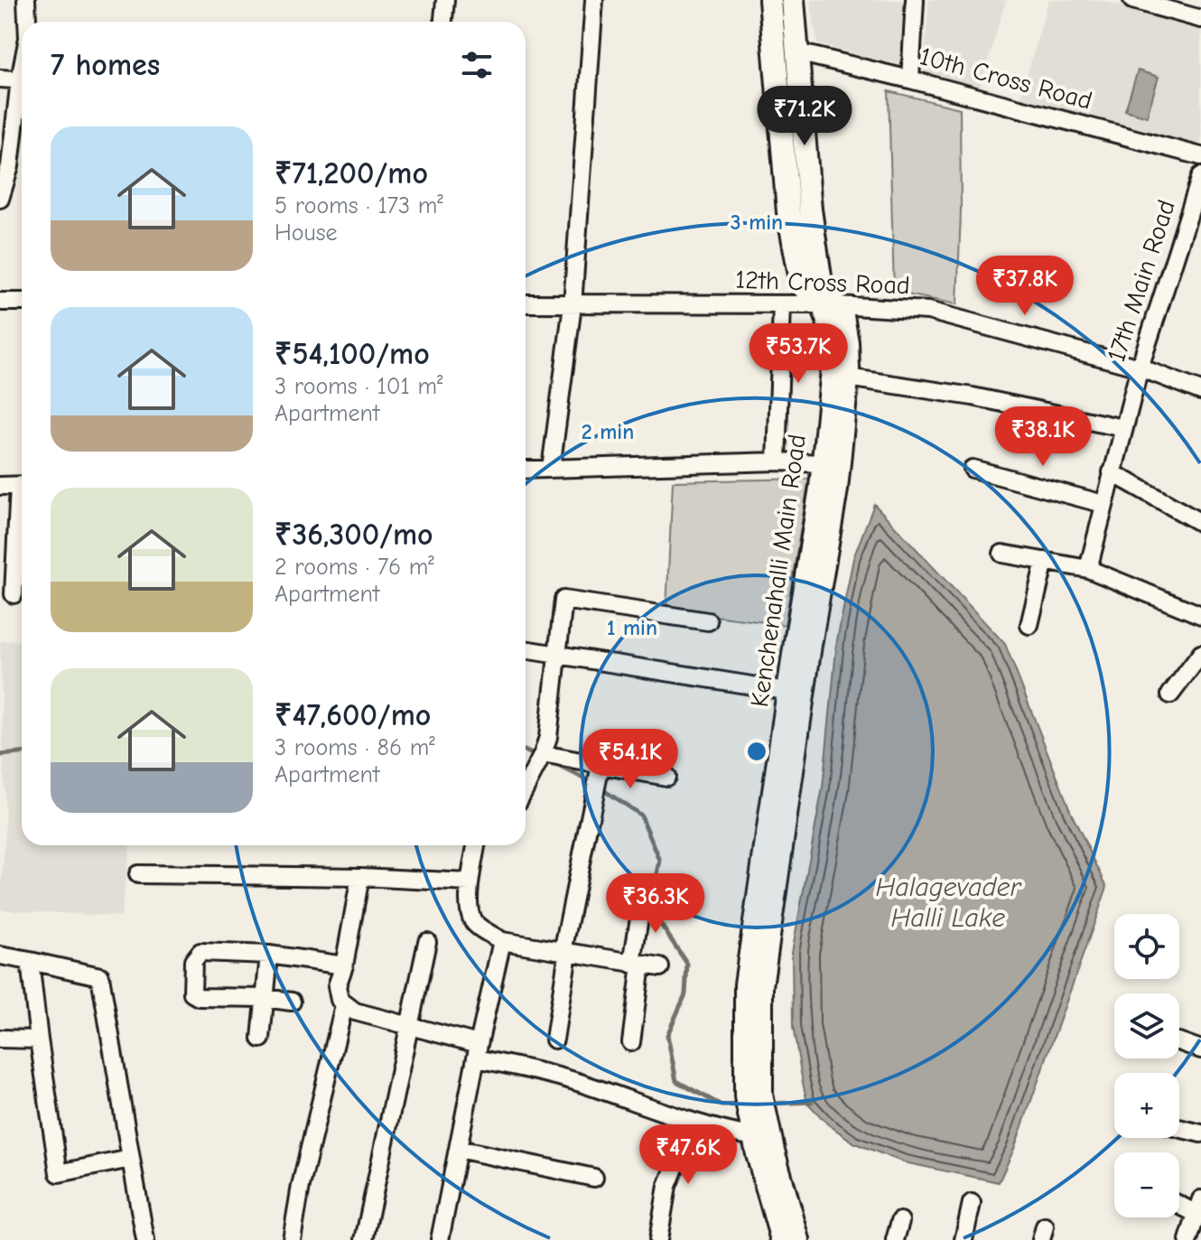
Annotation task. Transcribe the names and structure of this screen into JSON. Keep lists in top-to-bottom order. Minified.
{"streets":{"main road":["Kenchenahalli Main Road"],"street":["10th Cross Road","17th Main Road","12th Cross Road"]},"crossings":[["10th Cross Road","Kenchenahalli Main Road"],["17th Main Road","12th Cross Road"],["12th Cross Road","Kenchenahalli Main Road"]],"water":["Halagevader Halli Lake"],"page":{"heading":"7 homes","price":["₹71.2K","₹37.8K","₹53.7K","₹38.1K","₹54.1K","₹36.3K","₹47.6K"],"list":[{"name":"₹71,200/mo","note":"5 rooms · 173 m² · House"},{"name":"₹54,100/mo","note":"3 rooms · 101 m² · Apartment"},{"name":"₹36,300/mo","note":"2 rooms · 76 m² · Apartment"},{"name":"₹47,600/mo","note":"3 rooms · 86 m² · Apartment"}],"map_buttons":["+","−"]},"rings":["3 min","2 min","1 min"]}
